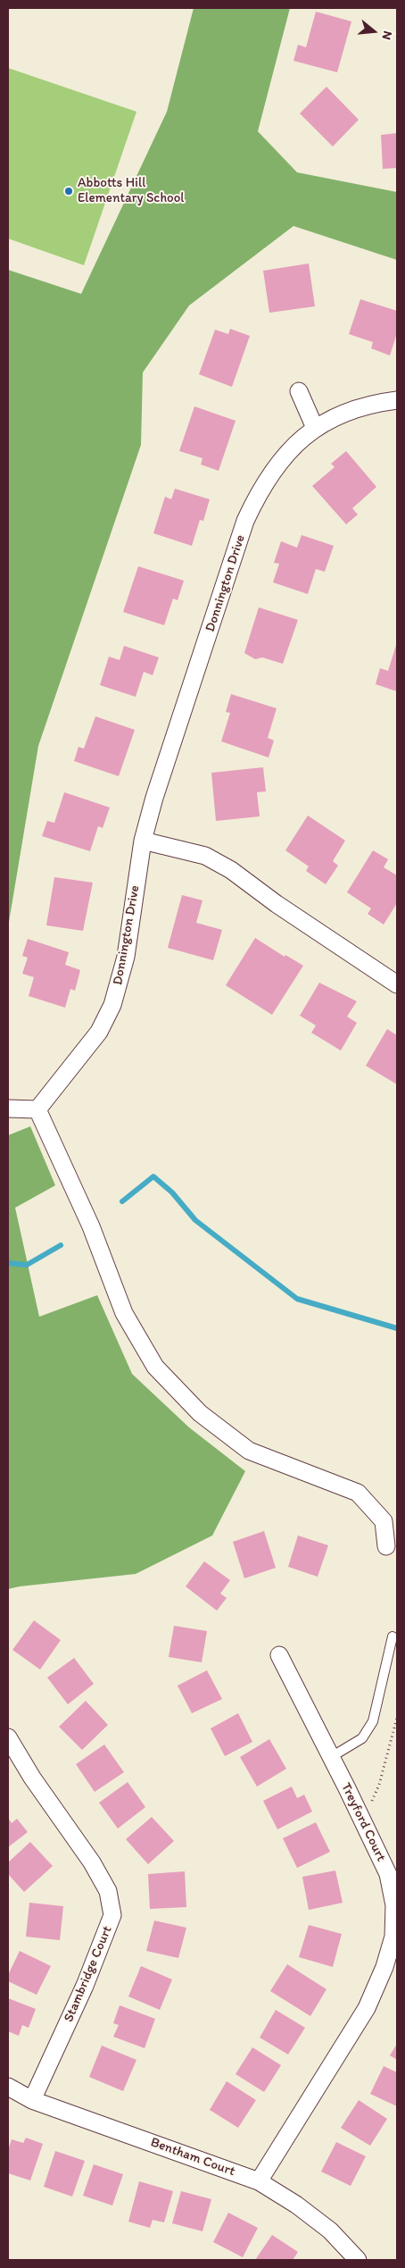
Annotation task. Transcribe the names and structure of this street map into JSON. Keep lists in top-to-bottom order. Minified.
{"streets":{"street":["Donnington Drive","Treyford Court","Stambridge Court","Bentham Court"]},"crossings":[["Treyford Court","Bentham Court"],["Stambridge Court","Bentham Court"]],"places":["Abbotts Hill Elementary School"],"north":"right"}
